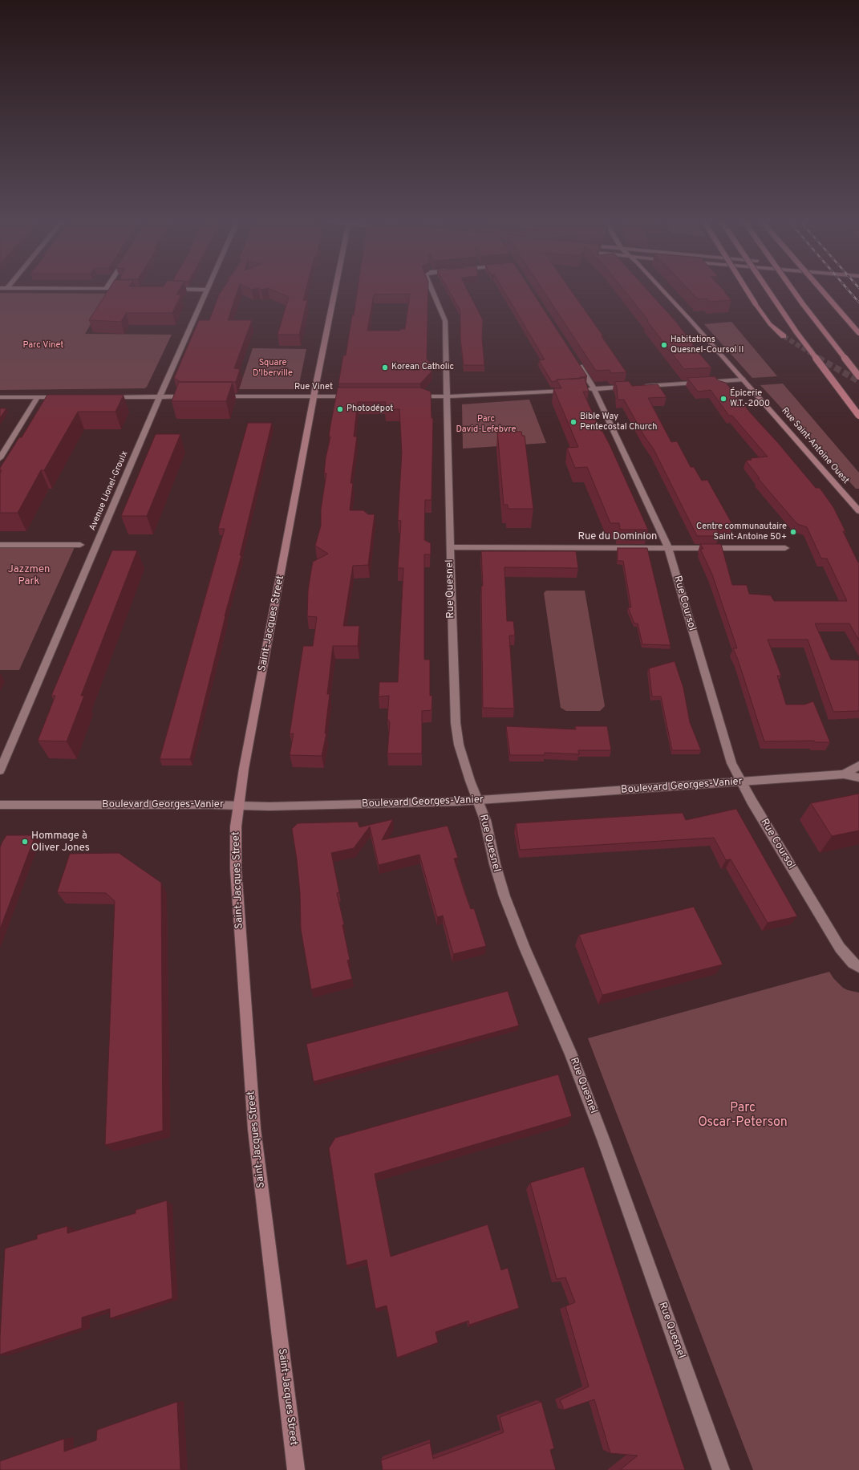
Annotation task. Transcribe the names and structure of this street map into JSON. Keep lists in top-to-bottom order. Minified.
{"streets":{"main road":["Rue Saint-Antoine Ouest","Saint-Jacques Street"],"street":["Rue Vinet","Avenue Lionel-Groulx","Rue du Dominion","Rue Quesnel","Rue Coursol","Boulevard Georges-Vanier"]},"crossings":[["Rue Vinet","Saint-Jacques Street"],["Rue du Dominion","Rue Quesnel"],["Rue du Dominion","Rue Coursol"],["Rue Quesnel","Boulevard Georges-Vanier"],["Rue Coursol","Boulevard Georges-Vanier"],["Saint-Jacques Street","Boulevard Georges-Vanier"]],"parks":["Parc Vinet","Square D'Iberville","Parc David-Lefebvre","Jazzmen Park","Parc Oscar-Peterson"],"places":["Habitations Quesnel-Coursol II","Korean Catholic","Épicerie W.T.-2000","Photodépot","Bible Way Pentecostal Church","Centre communautaire Saint-Antoine 50+","Hommage à Oliver Jones"]}
